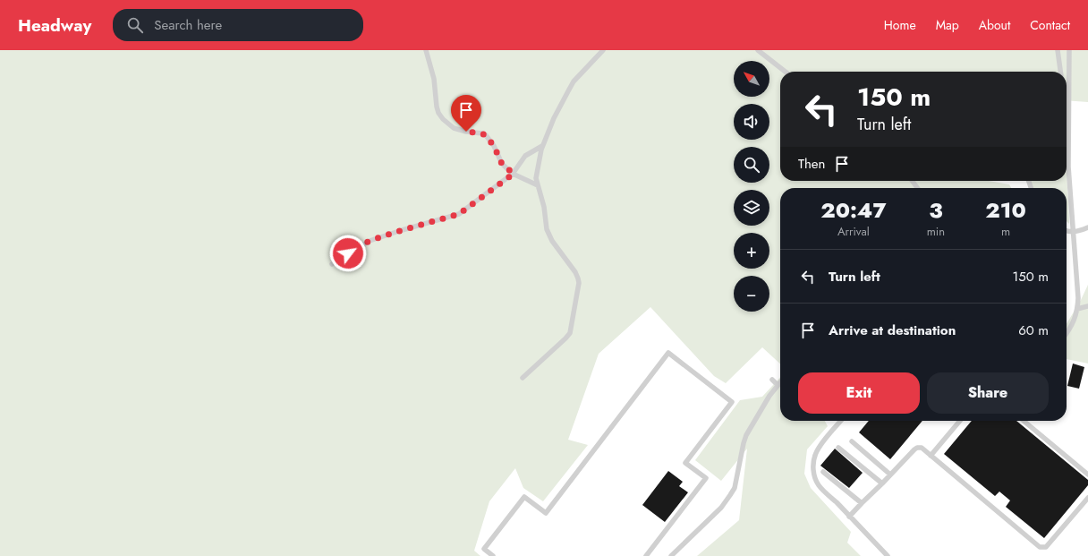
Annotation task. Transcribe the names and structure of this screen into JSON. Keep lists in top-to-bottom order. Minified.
{"north":"top left","page":{"header":"Headway","search":"Search here","nav":["Home","Map","About","Contact"],"map_buttons":["+","−"],"turn":["150 m","Turn left"],"then":"Then","eta":["20:47","Arrival","3","min","210","m"],"list":[{"name":"Turn left","value":"150 m"},{"name":"Arrive at destination","value":"60 m"}],"buttons":["Exit","Share"]}}
